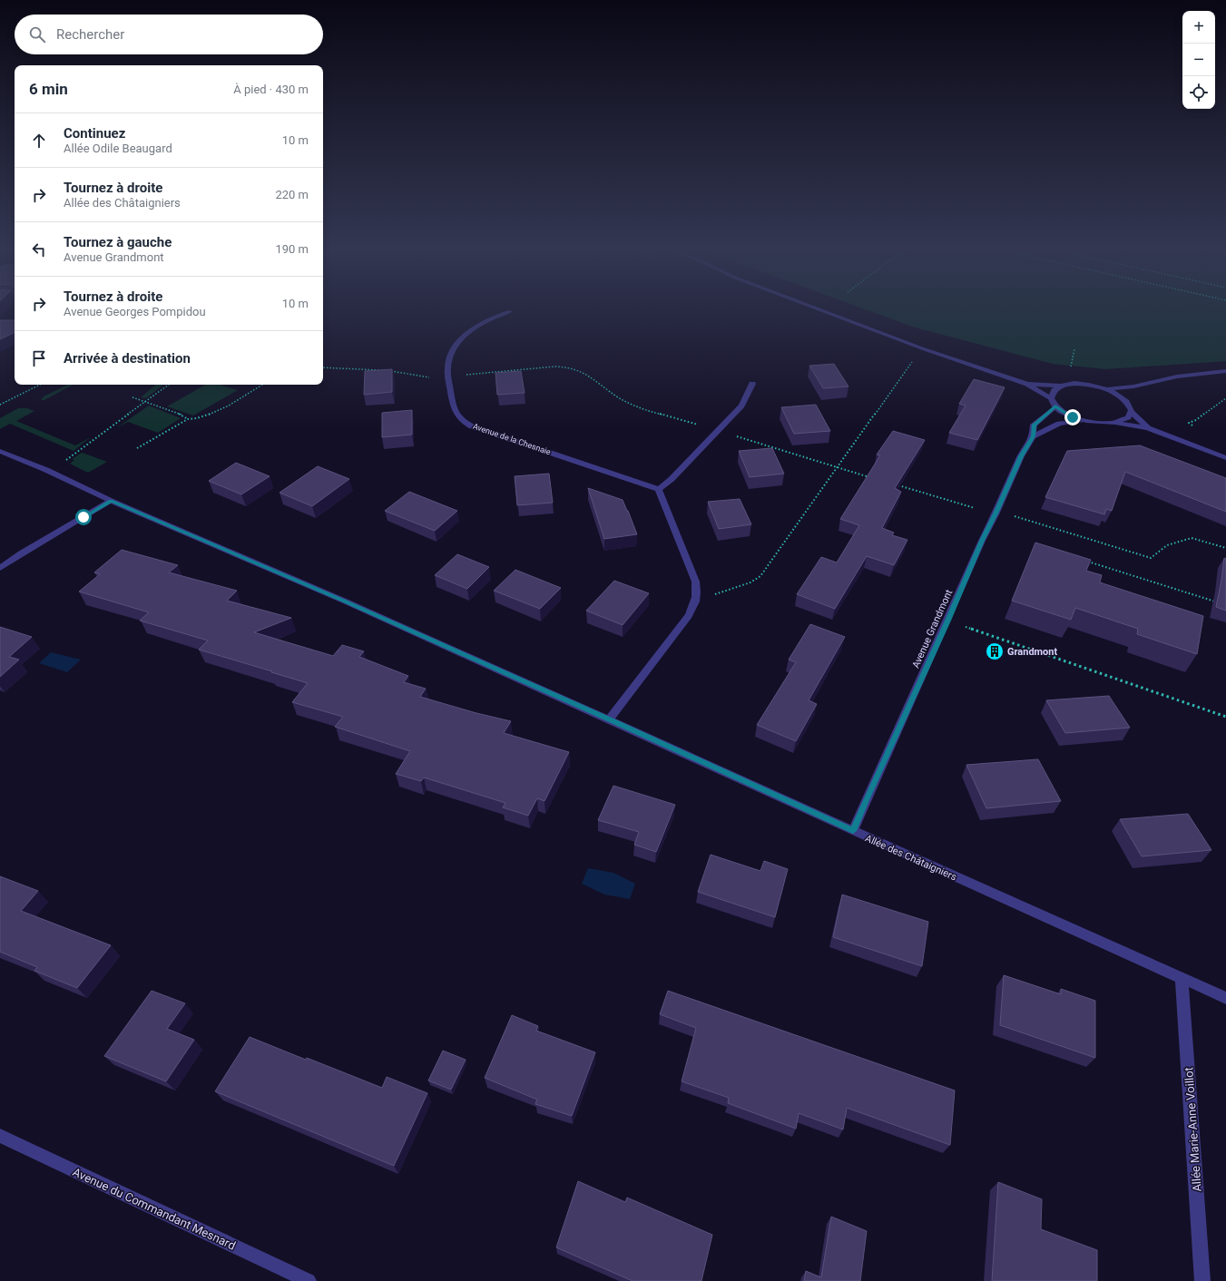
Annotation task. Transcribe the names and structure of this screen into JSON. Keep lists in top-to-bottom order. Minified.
{"streets":{"street":["Avenue de la Chesnaie","Avenue Grandmont","Allée des Châtaigniers","Allée Marie-Anne Voillot","Avenue du Commandant Mesnard"]},"crossings":[["Avenue Grandmont","Allée des Châtaigniers"],["Allée des Châtaigniers","Allée Marie-Anne Voillot"]],"places":{"building":["Grandmont"]},"page":{"map_buttons":["+","−"],"search":"Rechercher","heading":["6 min","À pied · 430 m"],"list":[["Continuez","Allée Odile Beaugard","10 m"],["Tournez à droite","Allée des Châtaigniers","220 m"],["Tournez à gauche","Avenue Grandmont","190 m"],["Tournez à droite","Avenue Georges Pompidou","10 m"],"Arrivée à destination"]}}
